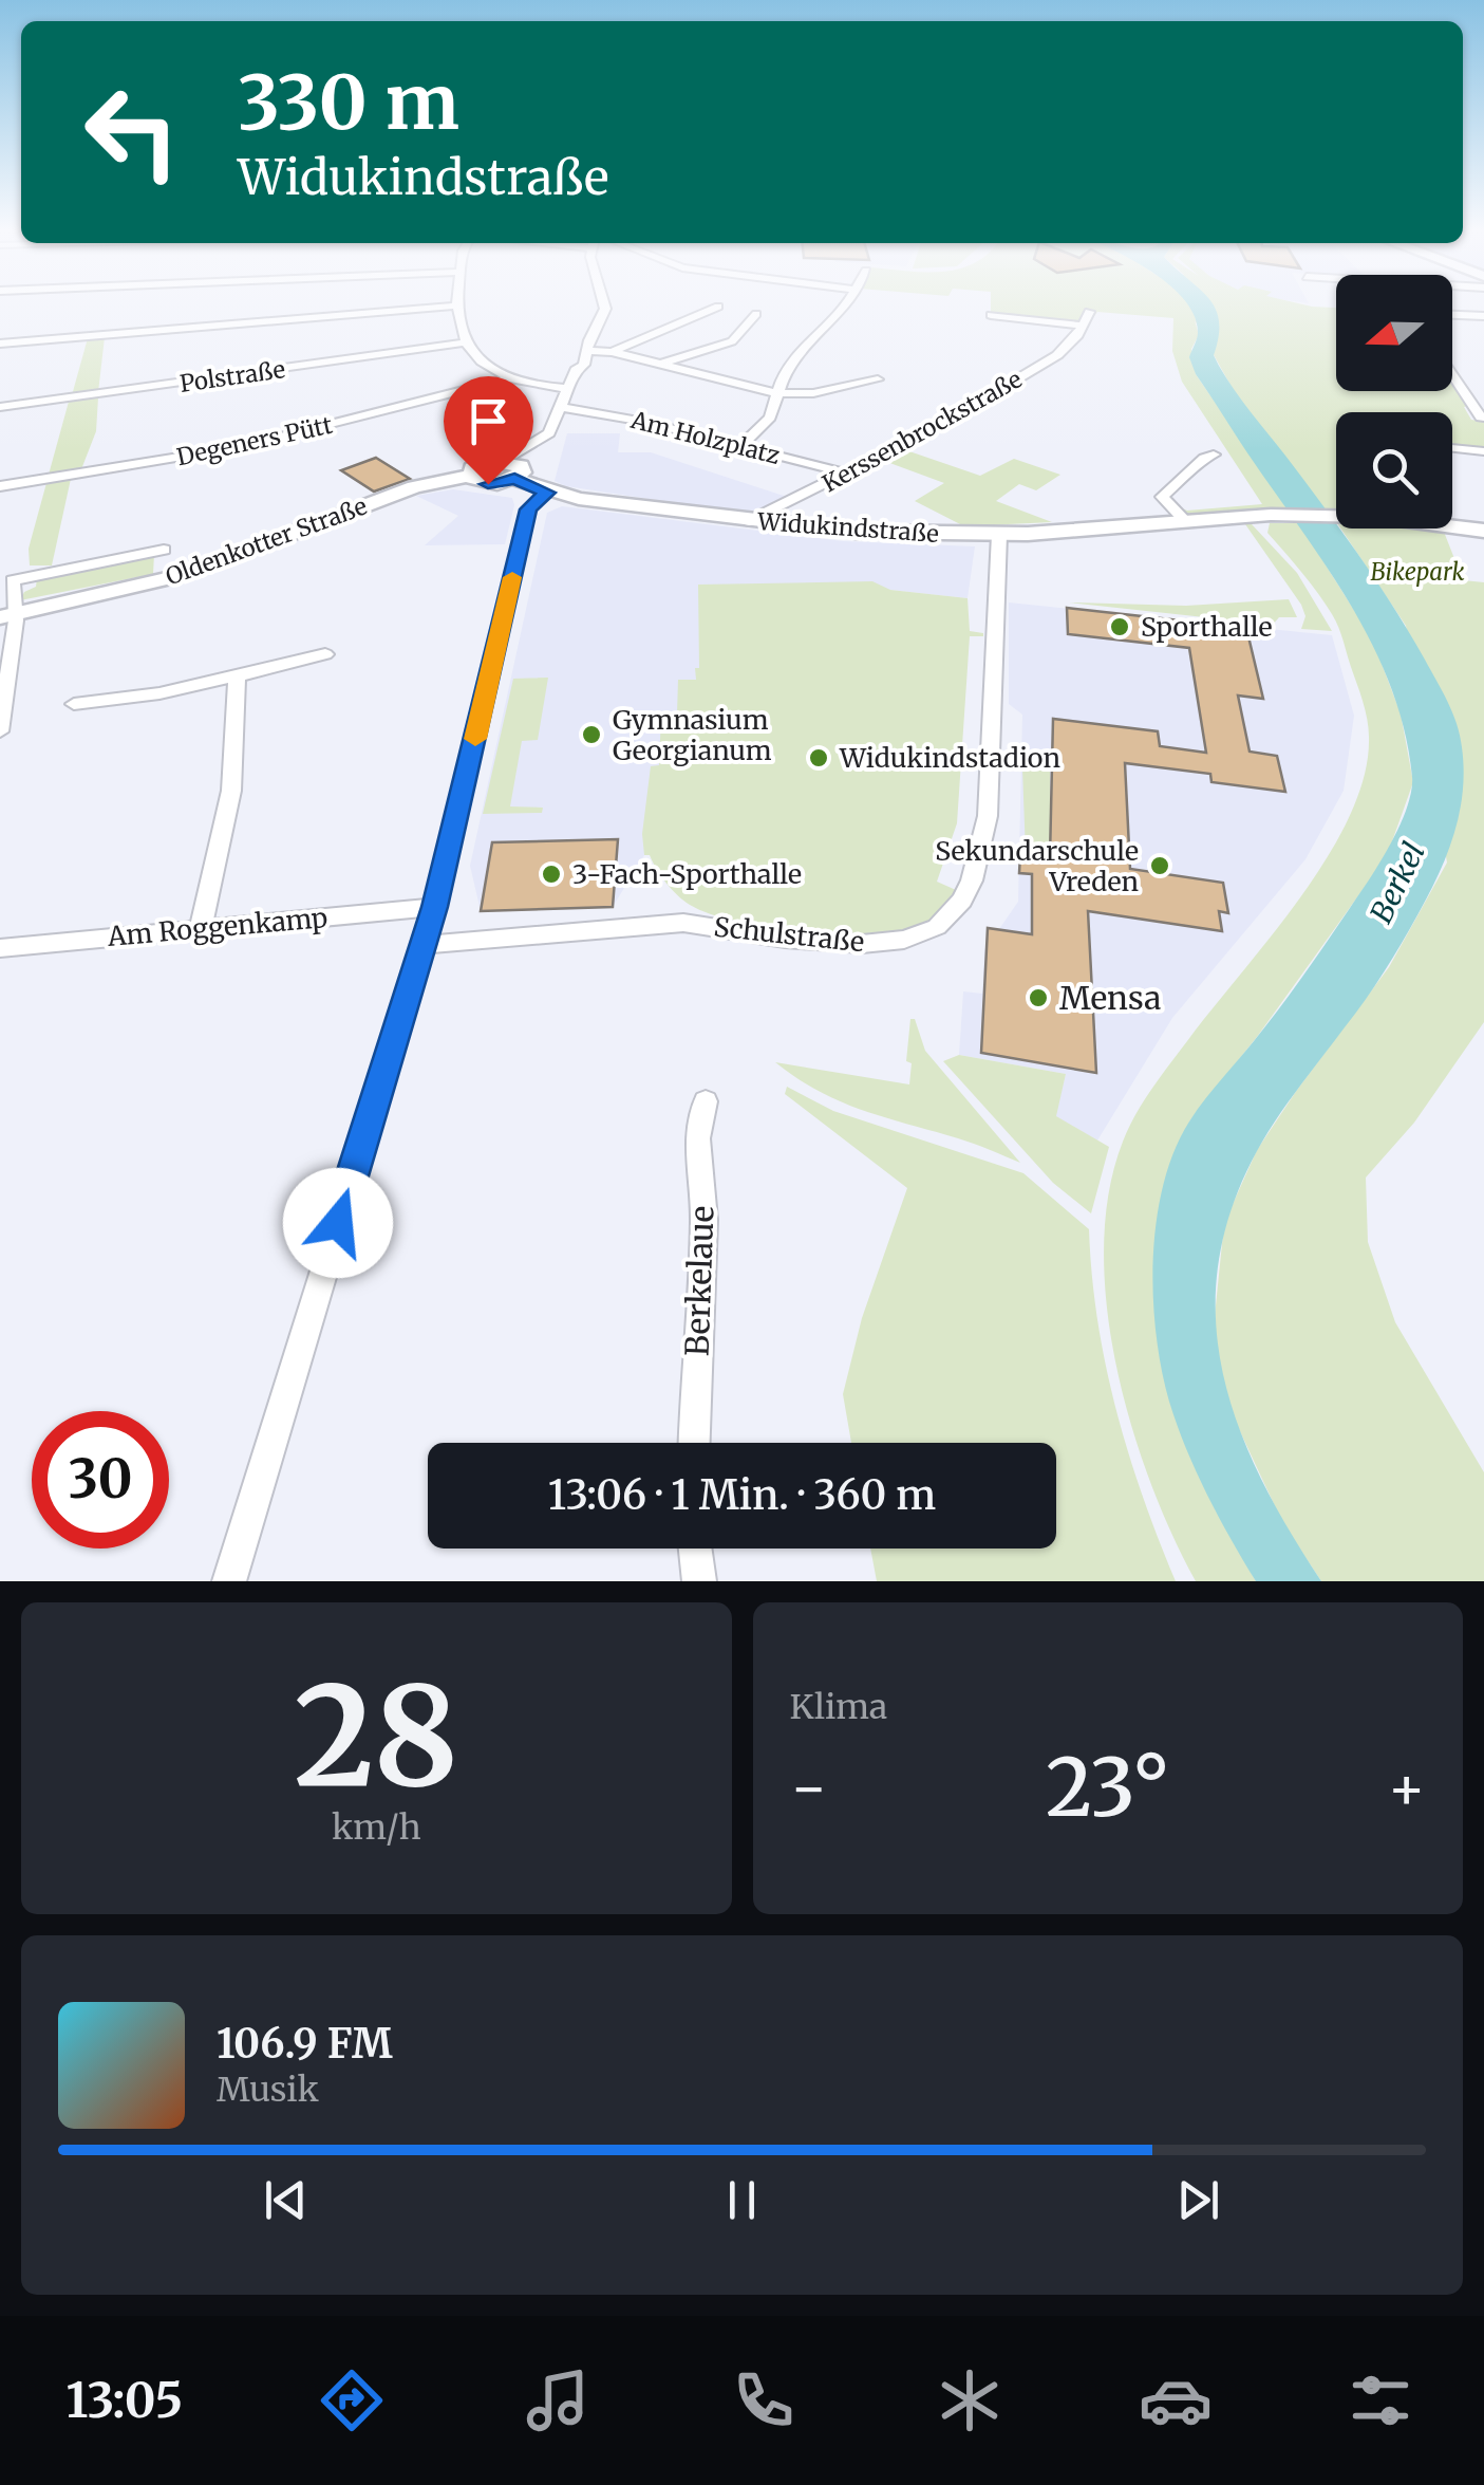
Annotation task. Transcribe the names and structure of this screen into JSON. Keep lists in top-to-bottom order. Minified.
{"streets":{"street":["Polstraße","Kerssenbrockstraße","Am Holzplatz","Degeners Pütt","Widukindstraße","Oldenkotter Straße","Am Roggenkamp","Schulstraße","Berkelaue"]},"crossings":[["Kerssenbrockstraße","Am Holzplatz"],["Kerssenbrockstraße","Widukindstraße"],["Widukindstraße","Oldenkotter Straße"],["Widukindstraße","Schulstraße"]],"water":["Berkel"],"parks":["Bikepark"],"places":["Sporthalle","Gymnasium Georgianum","Widukindstadion","Sekundarschule Vreden","3-Fach-Sporthalle","Mensa"],"north":"left","page":{"turn":["330 m","Widukindstraße"],"limit":"30","trip":"13:06 · 1 Min. · 360 m","tile":[["28","km/h"],"Klima"],"heat":["−","23°","+"],"song":["106.9 FM","Musik"],"tabs":"13:05"}}
